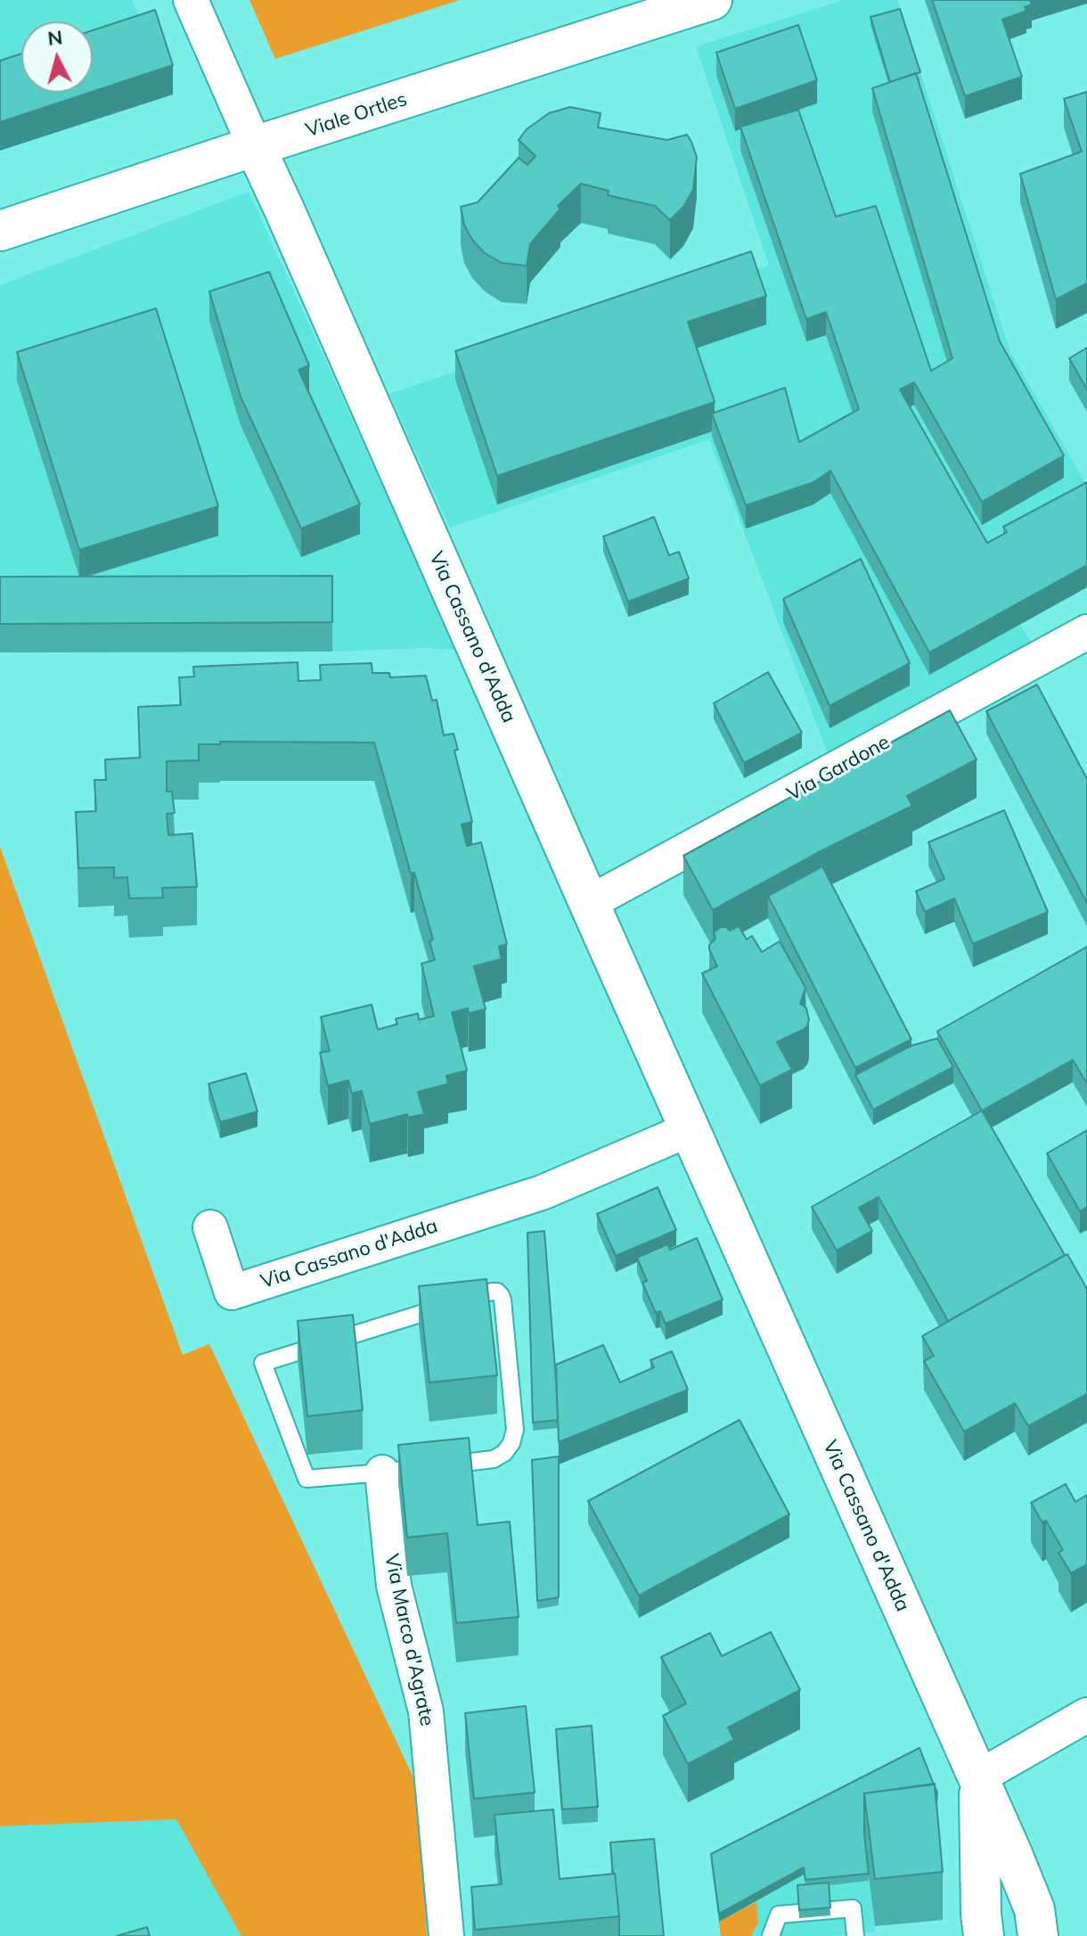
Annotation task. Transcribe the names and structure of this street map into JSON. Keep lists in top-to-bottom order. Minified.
{"streets":{"street":["Viale Ortles","Via Cassano d'Adda","Via Gardone","Via Marco d'Agrate"]},"crossings":[["Viale Ortles","Via Cassano d'Adda"],["Via Cassano d'Adda","Via Gardone"]],"north":"top"}
